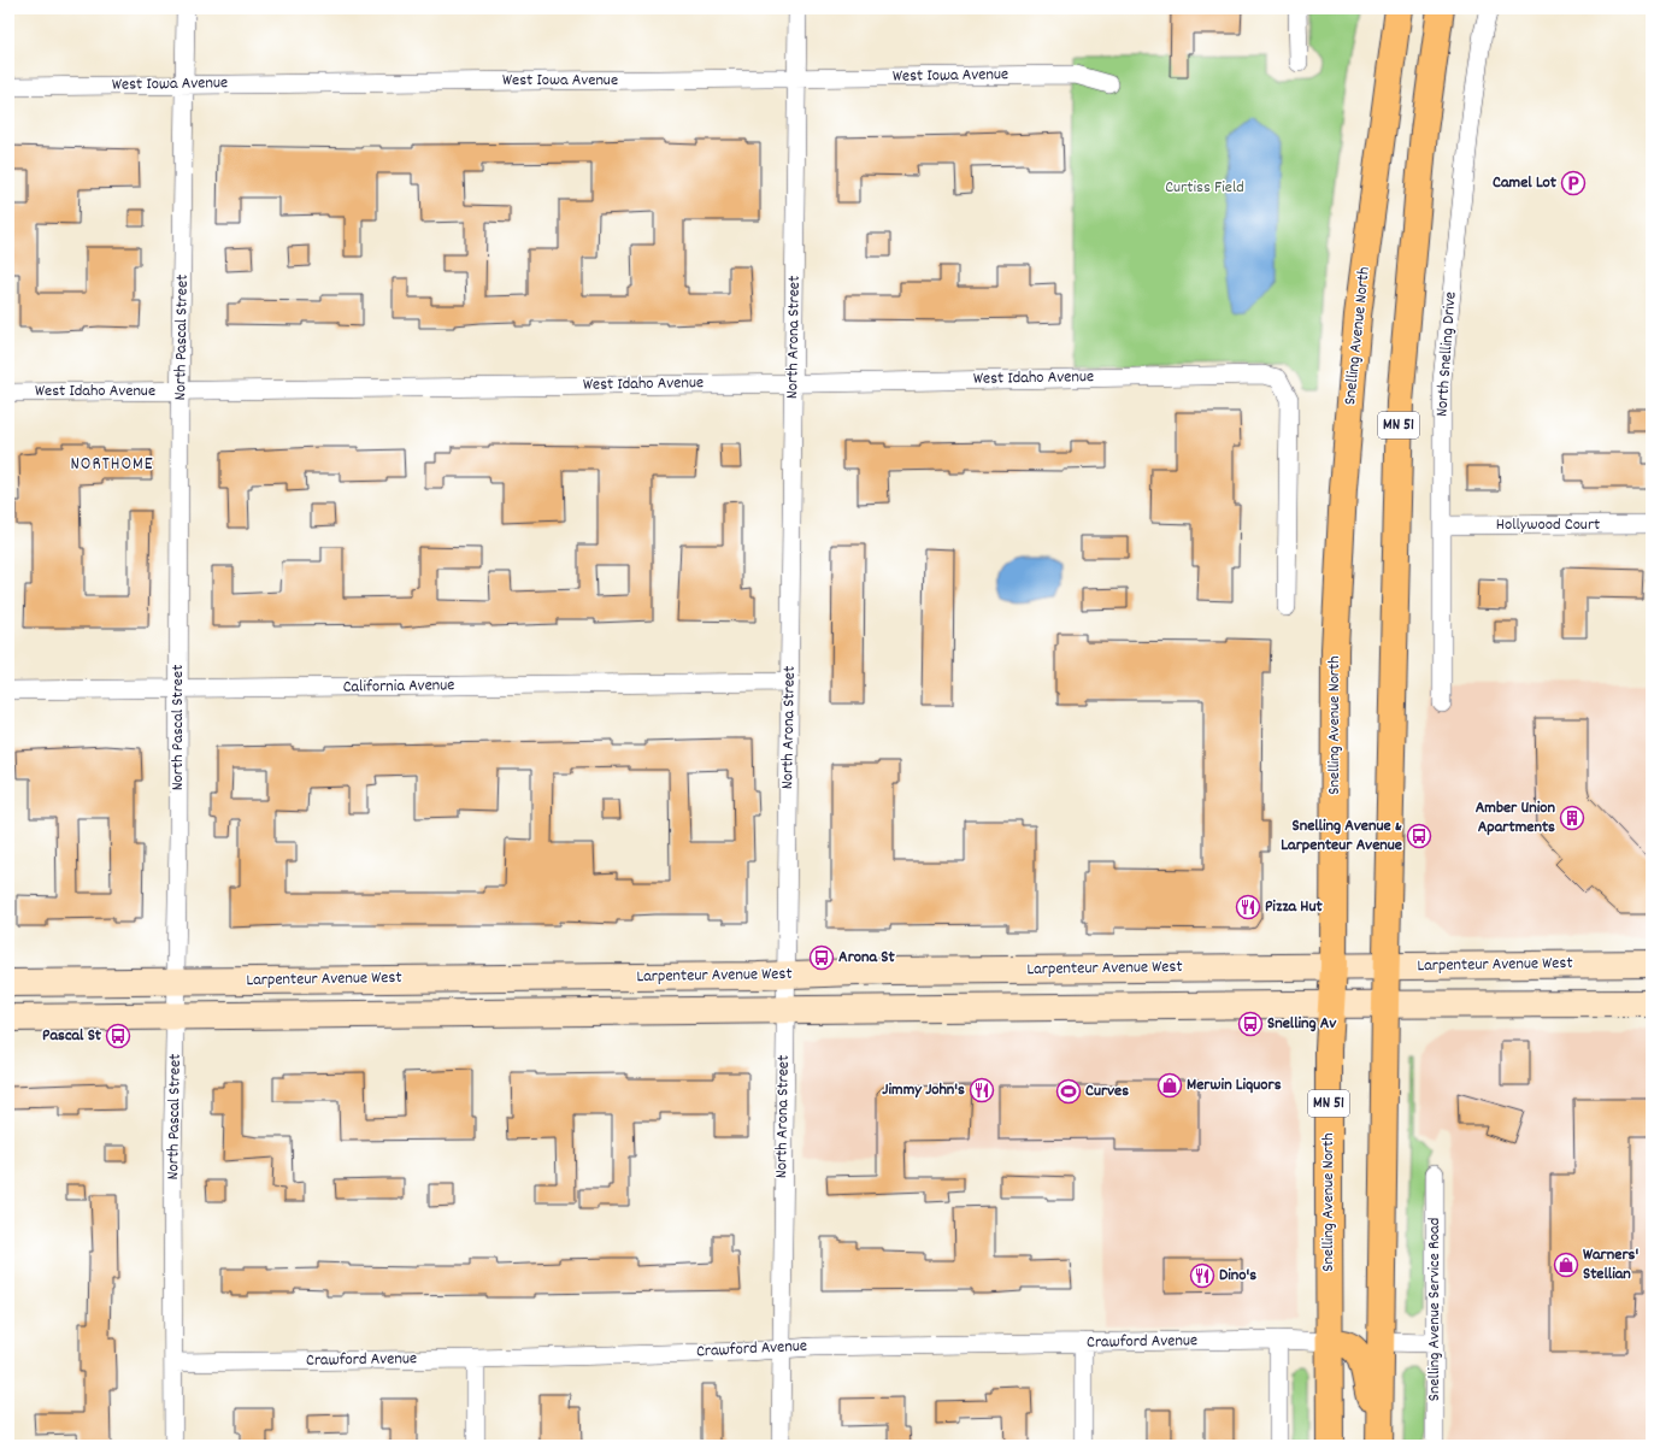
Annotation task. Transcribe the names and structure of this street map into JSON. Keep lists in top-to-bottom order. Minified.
{"streets":{"main road":["Snelling Avenue North","MN 51","Larpenteur Avenue West"],"street":["West Iowa Avenue","North Pascal Street","North Arona Street","North Snelling Drive","West Idaho Avenue","Hollywood Court","California Avenue","Snelling Avenue Service Road","Crawford Avenue"]},"crossings":[["West Iowa Avenue","North Pascal Street"],["West Iowa Avenue","North Arona Street"],["Snelling Avenue North","Larpenteur Avenue West"],["Snelling Avenue North","Crawford Avenue"],["North Pascal Street","West Idaho Avenue"],["North Pascal Street","California Avenue"],["North Pascal Street","Larpenteur Avenue West"],["North Pascal Street","Crawford Avenue"],["North Arona Street","West Idaho Avenue"],["North Arona Street","California Avenue"],["North Arona Street","Larpenteur Avenue West"],["North Arona Street","Crawford Avenue"],["North Snelling Drive","Hollywood Court"],["MN 51","Larpenteur Avenue West"]],"districts":["NORTHOME"],"parks":["Curtiss Field"],"places":{"parking":["Camel Lot"],"building":["Amber Union Apartments"],"bus stop":["Snelling Avenue & Larpenteur Avenue","Arona St","Snelling Av","Pascal St"],"restaurant":["Pizza Hut","Jimmy John's","Dino's"],"shop":["Merwin Liquors","Warners' Stellian"],"sports":["Curves"]}}
